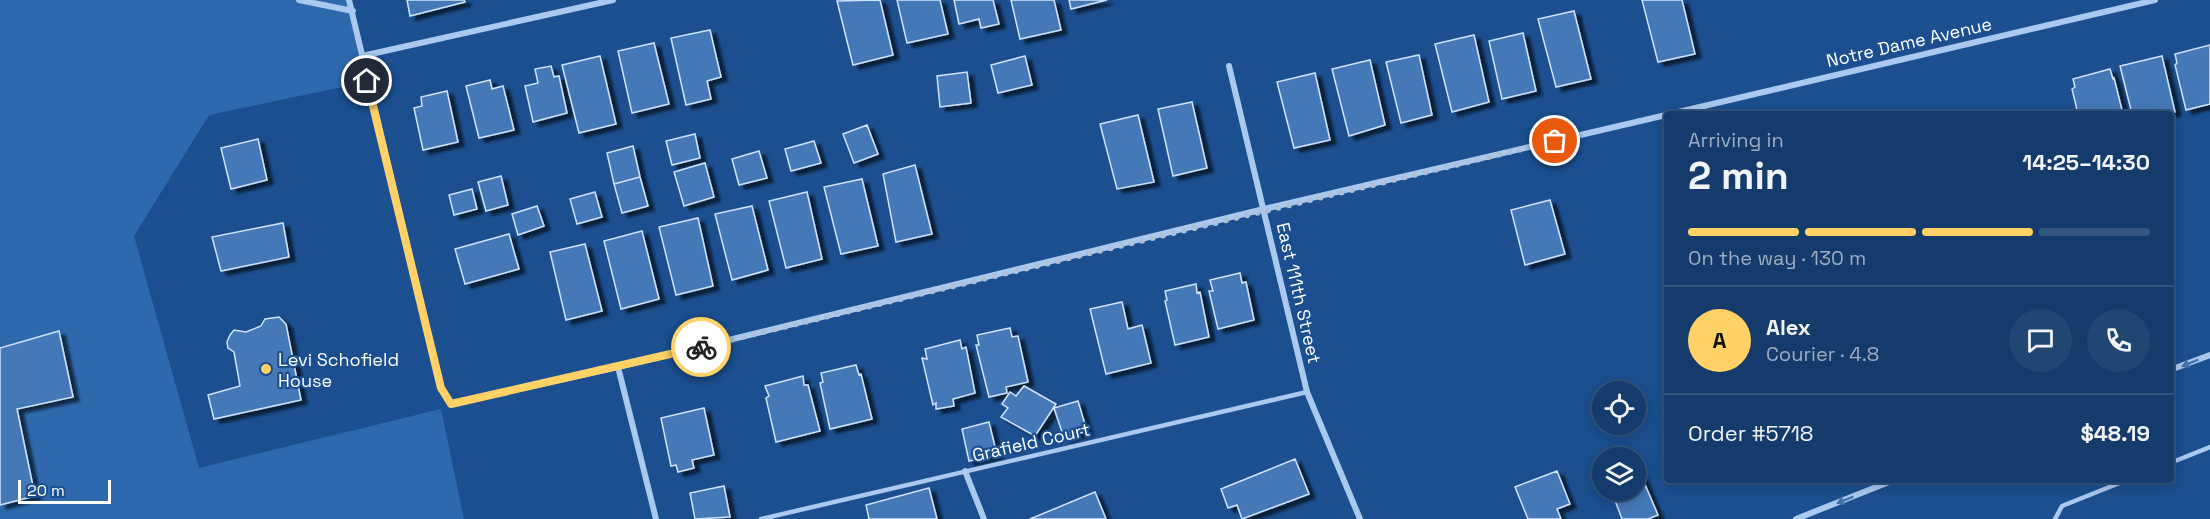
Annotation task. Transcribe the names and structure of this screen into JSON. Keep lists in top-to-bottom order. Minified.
{"streets":{"street":["Notre Dame Avenue","East 111th Street"],"lane":["Grafield Court"]},"crossings":[["Notre Dame Avenue","East 111th Street"],["East 111th Street","Grafield Court"]],"places":["Levi Schofield House"],"scale_bar":"20 m","page":{"heading":["2 min","Arriving in","14:25–14:30"],"panel":["Alex","Courier · 4.8","Order #5718","$48.19"],"bar":"On the way · 130 m","round":"A","scale":"20 m"}}
